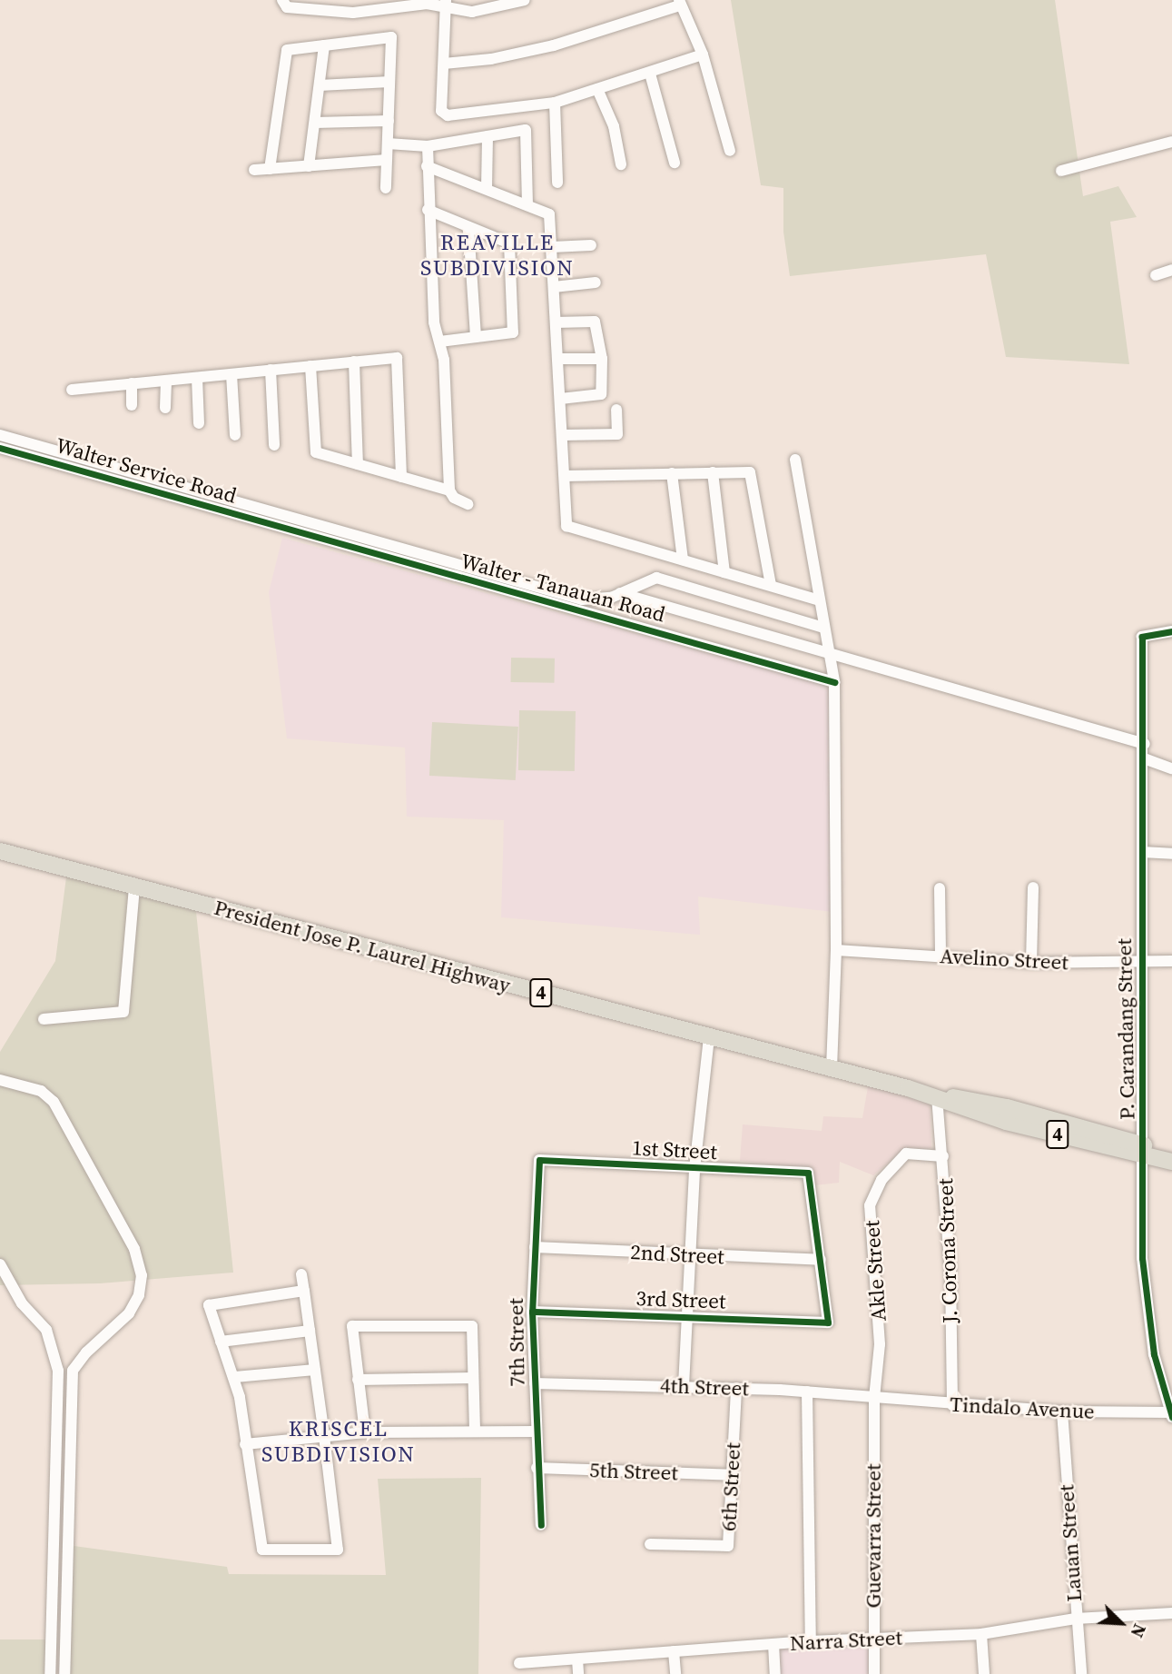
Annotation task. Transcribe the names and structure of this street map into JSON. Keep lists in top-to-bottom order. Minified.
{"streets":{"highway":["President Jose P. Laurel Highway","4"],"street":["Walter Service Road","Walter - Tanauan Road","Avelino Street","P. Carandang Street","1st Street","J. Corona Street","2nd Street","Akle Street","3rd Street","7th Street","4th Street","Tindalo Avenue","5th Street","6th Street","Guevarra Street","Lauan Street","Narra Street"]},"crossings":[["Walter Service Road","Walter - Tanauan Road"],["President Jose P. Laurel Highway","P. Carandang Street"],["President Jose P. Laurel Highway","J. Corona Street"],["Avelino Street","P. Carandang Street"],["P. Carandang Street","Tindalo Avenue"],["1st Street","2nd Street"],["1st Street","3rd Street"],["1st Street","7th Street"],["J. Corona Street","Akle Street"],["J. Corona Street","Tindalo Avenue"],["2nd Street","3rd Street"],["2nd Street","7th Street"],["Akle Street","4th Street"],["Akle Street","Tindalo Avenue"],["Akle Street","Guevarra Street"],["3rd Street","7th Street"],["7th Street","4th Street"],["7th Street","5th Street"],["4th Street","Tindalo Avenue"],["4th Street","6th Street"],["4th Street","Guevarra Street"],["Tindalo Avenue","Guevarra Street"],["Tindalo Avenue","Lauan Street"],["5th Street","6th Street"],["Guevarra Street","Narra Street"],["Lauan Street","Narra Street"]],"districts":["REAVILLE SUBDIVISION","KRISCEL SUBDIVISION"],"north":"bottom right"}
